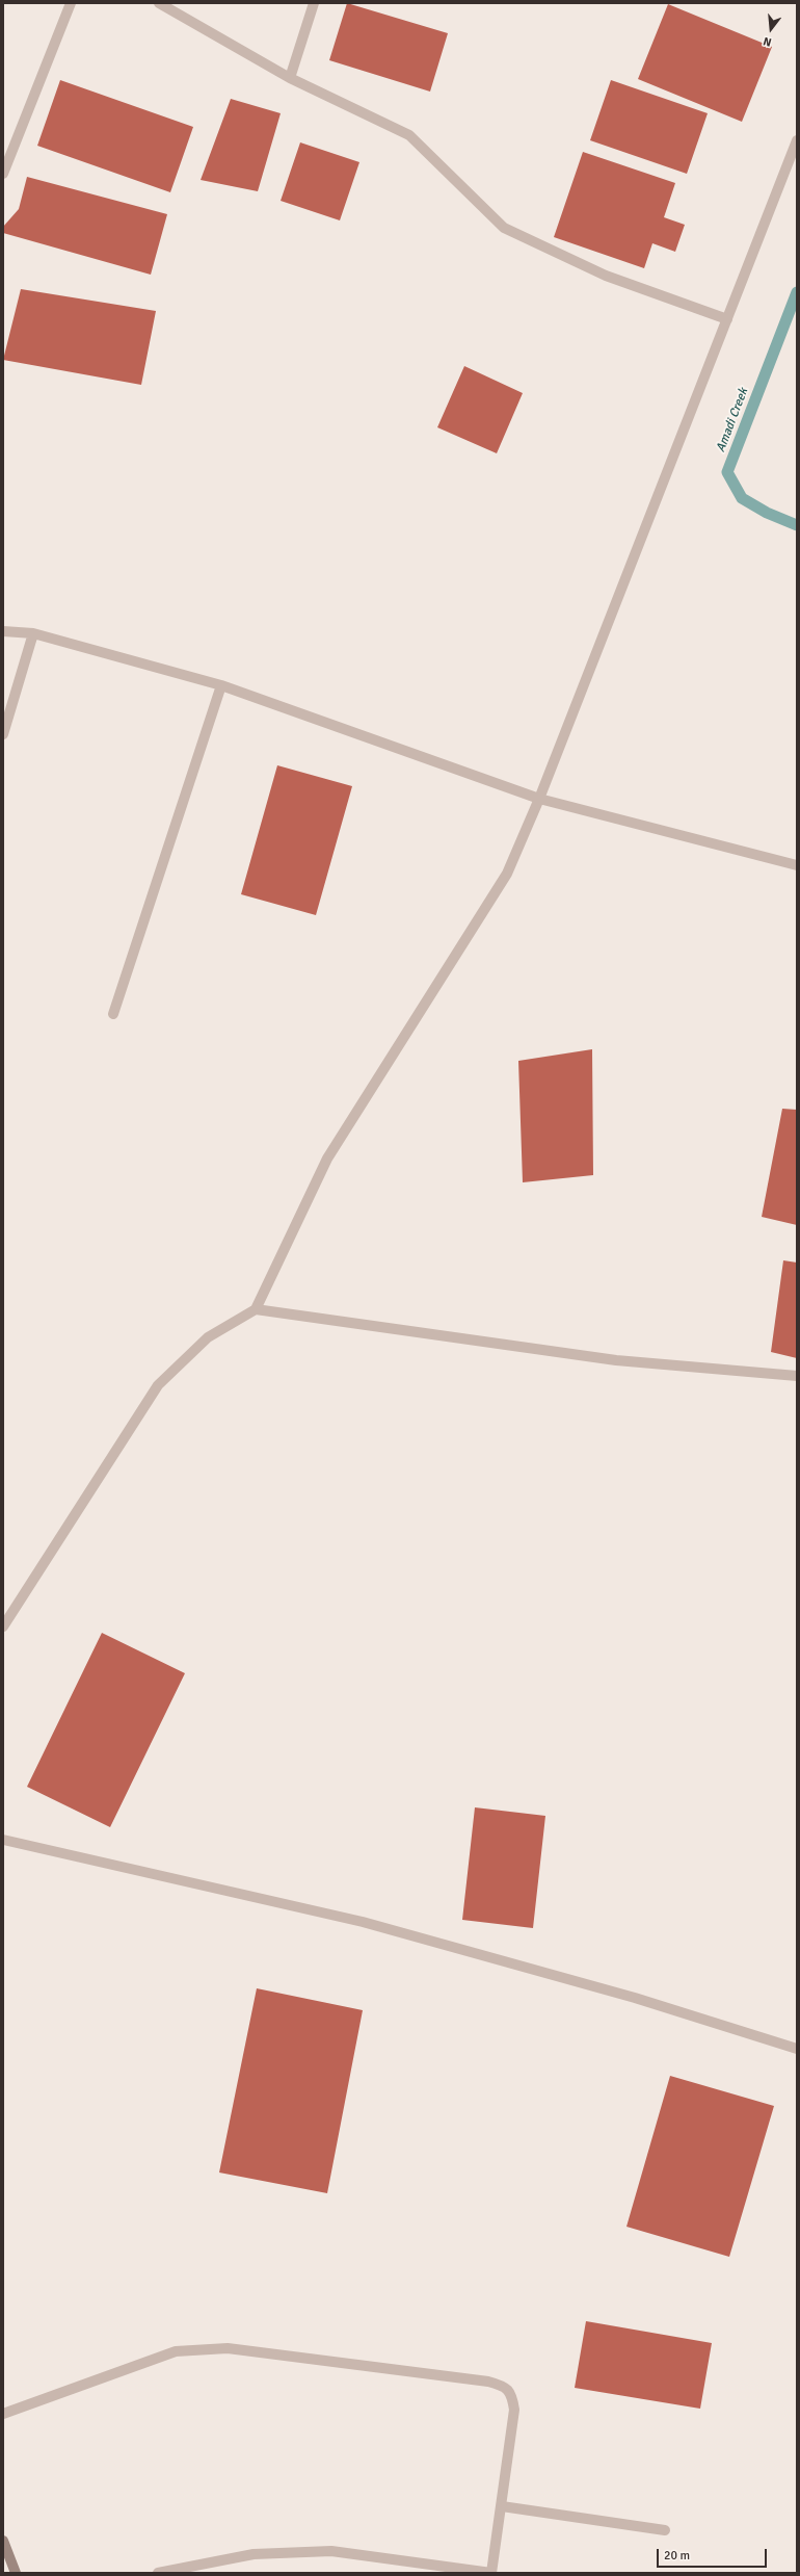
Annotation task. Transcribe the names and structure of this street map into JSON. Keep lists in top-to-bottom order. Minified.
{"water":["Amadi Creek"],"scale_bar":"20 m","north":"bottom"}
